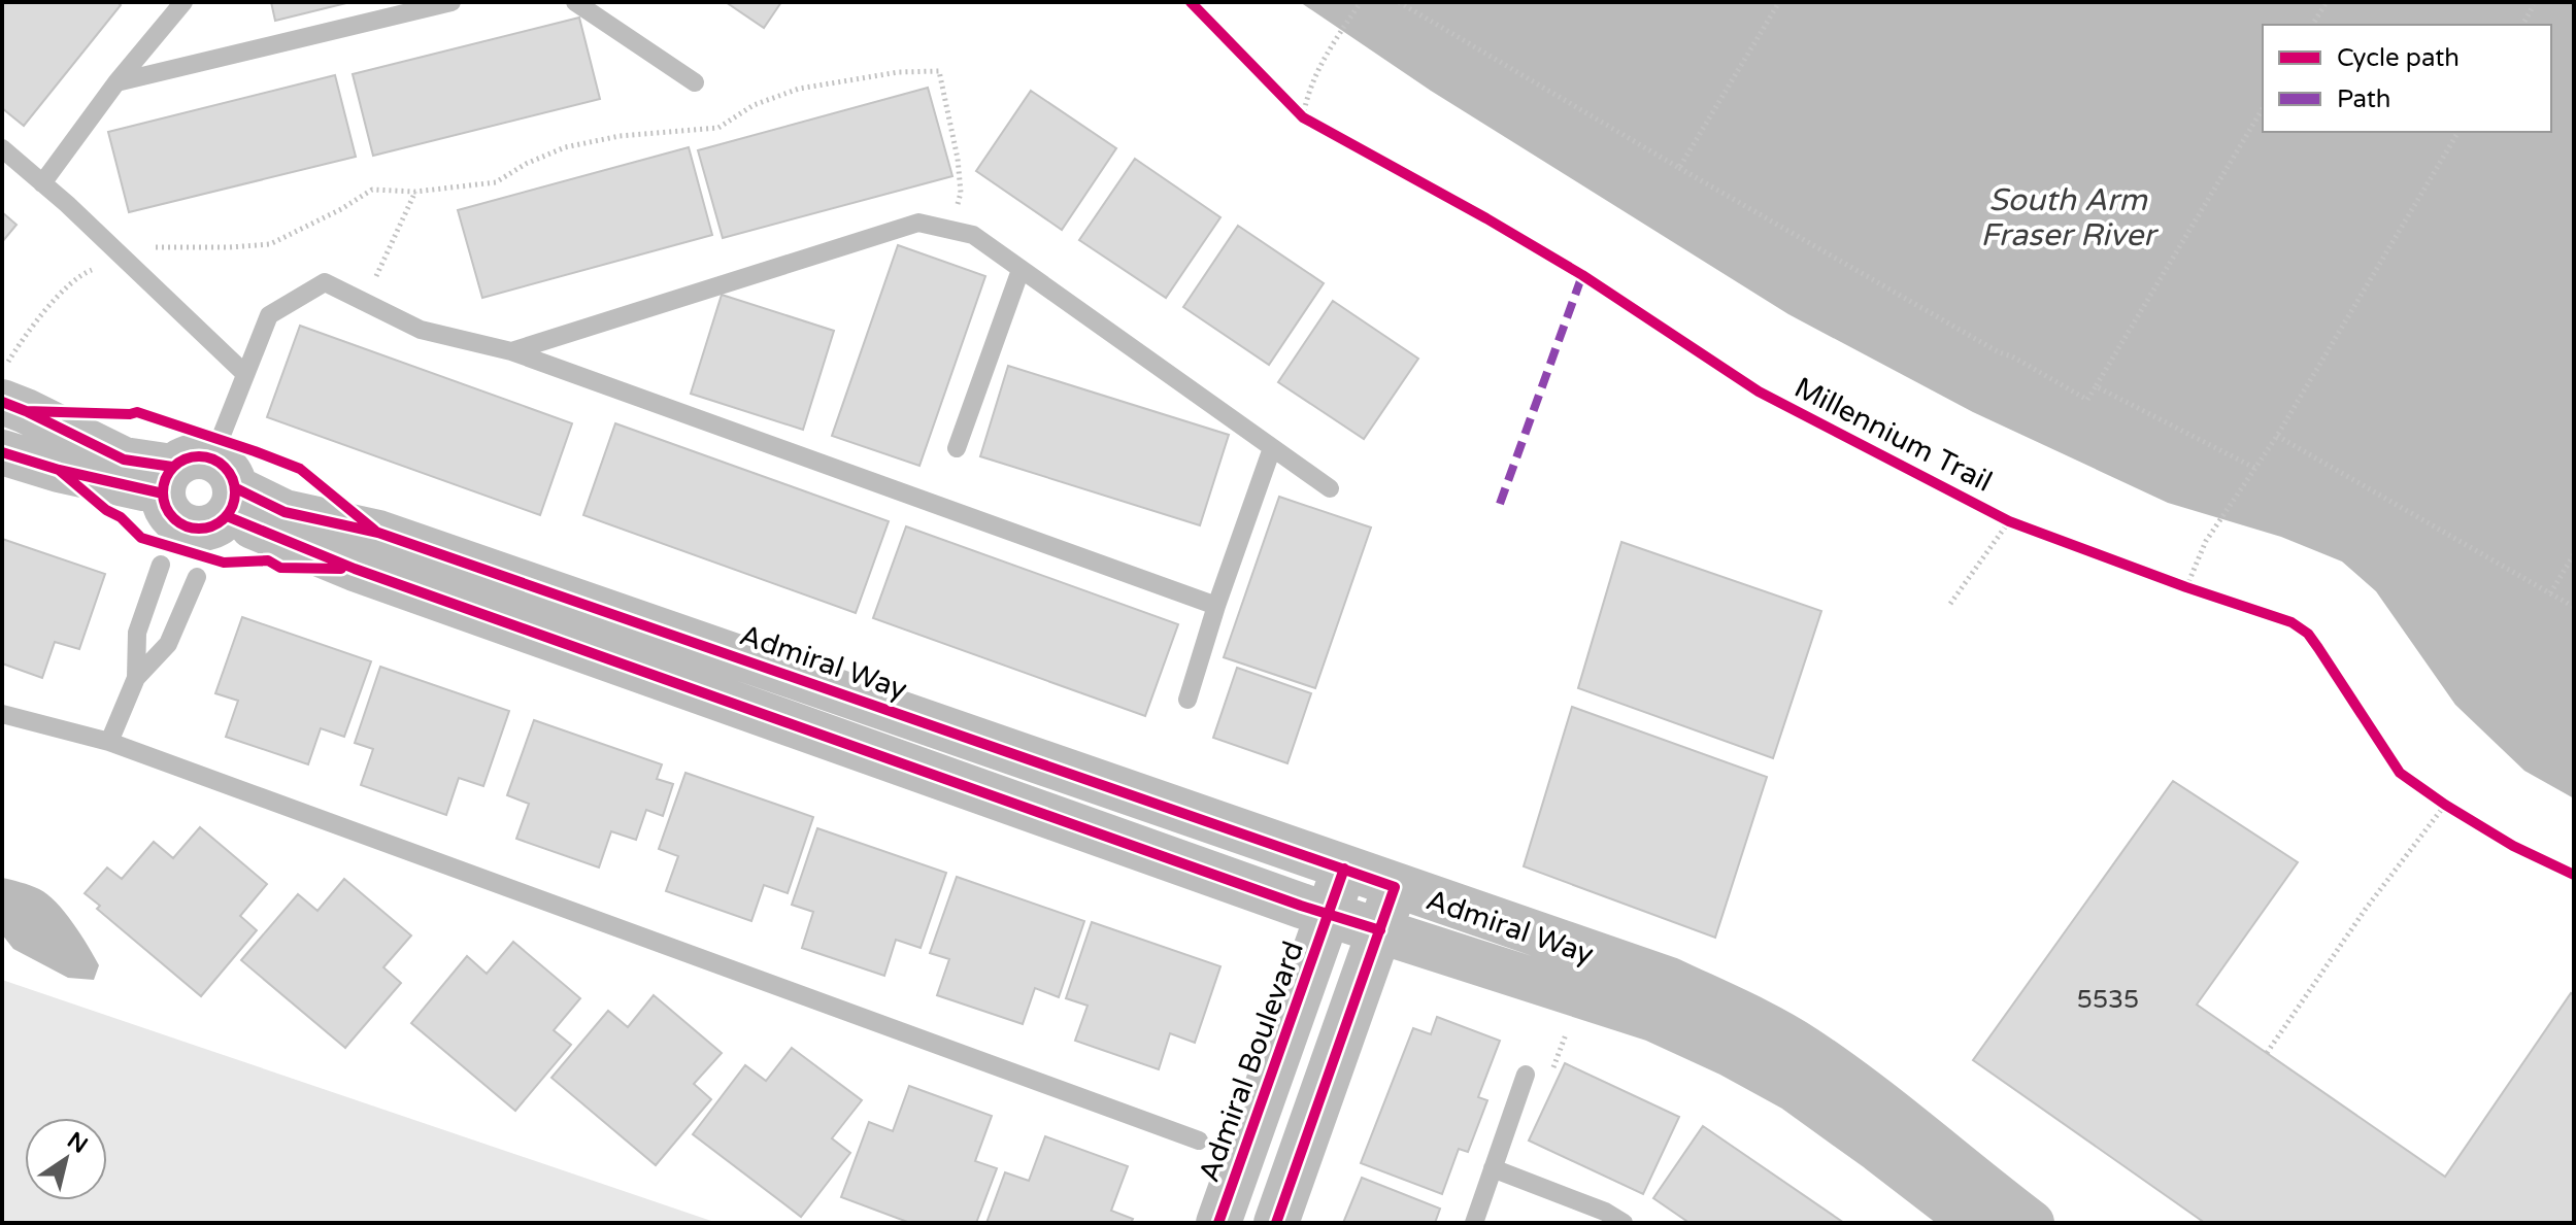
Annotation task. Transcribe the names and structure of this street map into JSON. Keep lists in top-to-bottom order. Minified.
{"streets":{"street":["Admiral Way","Admiral Boulevard"],"cycle path":["Millennium Trail"]},"crossings":[["Admiral Way","Admiral Boulevard"]],"water":["South Arm Fraser River"],"house_numbers":["5535"],"legend":["Cycle path","Path"],"north":"top right"}
